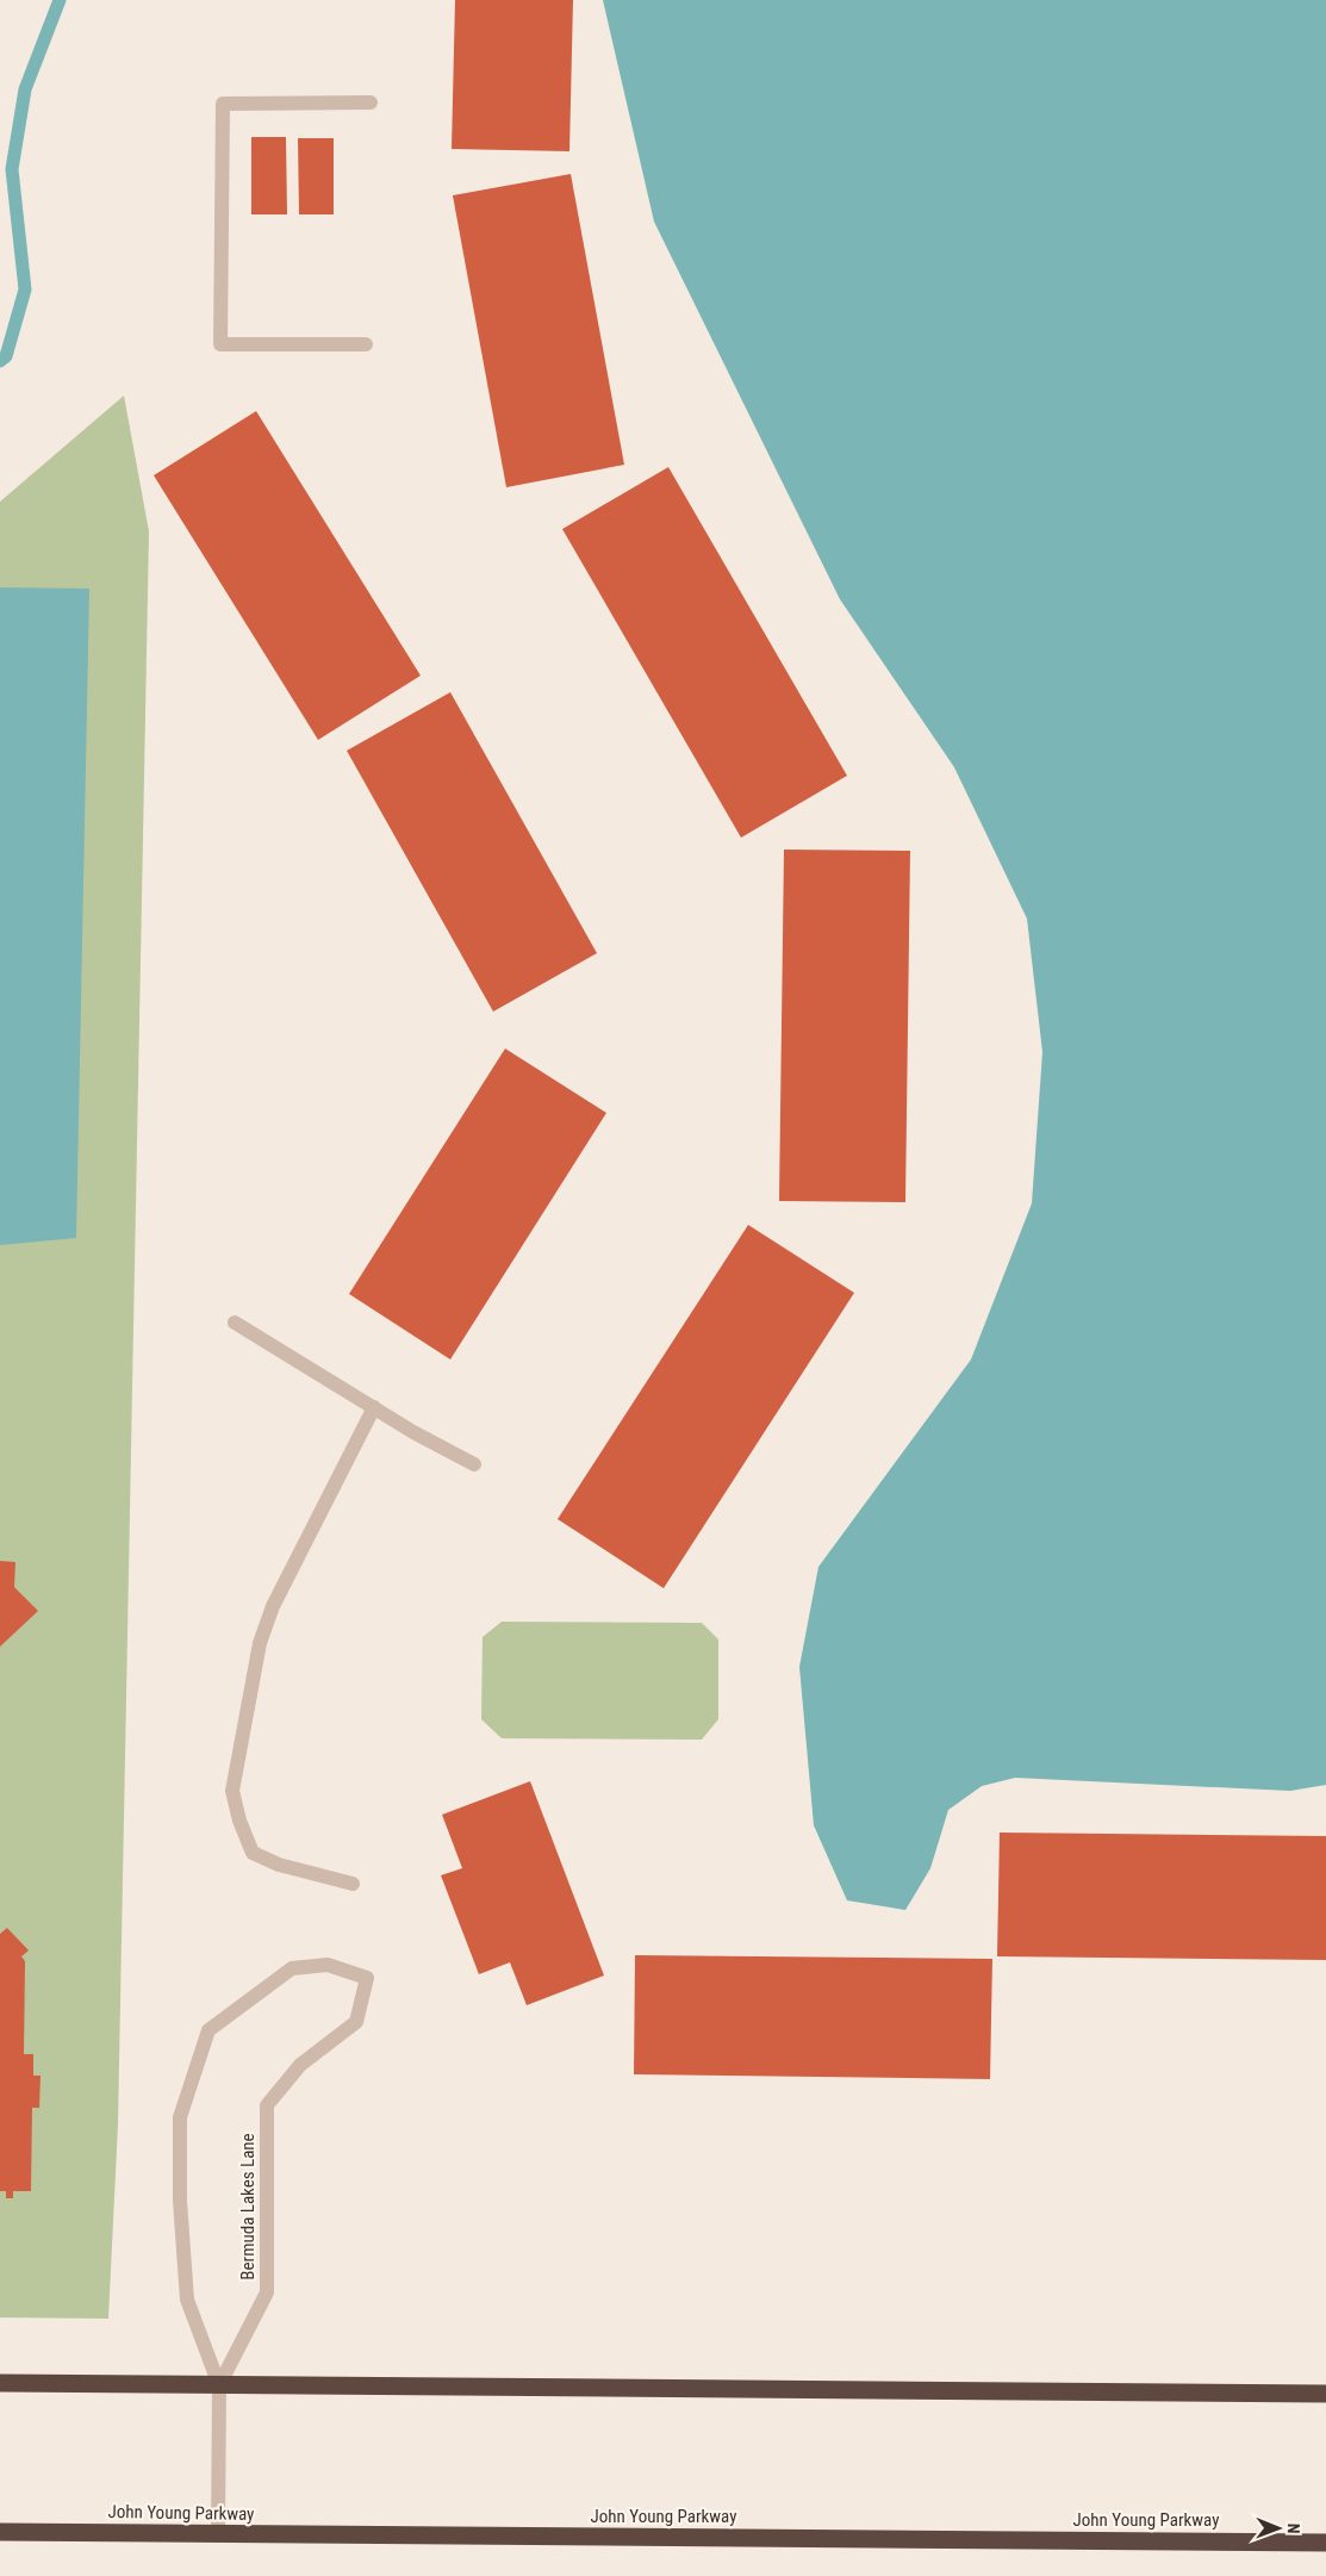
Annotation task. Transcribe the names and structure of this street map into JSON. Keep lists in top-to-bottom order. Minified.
{"streets":{"highway":["John Young Parkway"],"street":["Bermuda Lakes Lane"]},"crossings":[["Bermuda Lakes Lane","John Young Parkway"]],"north":"right"}
